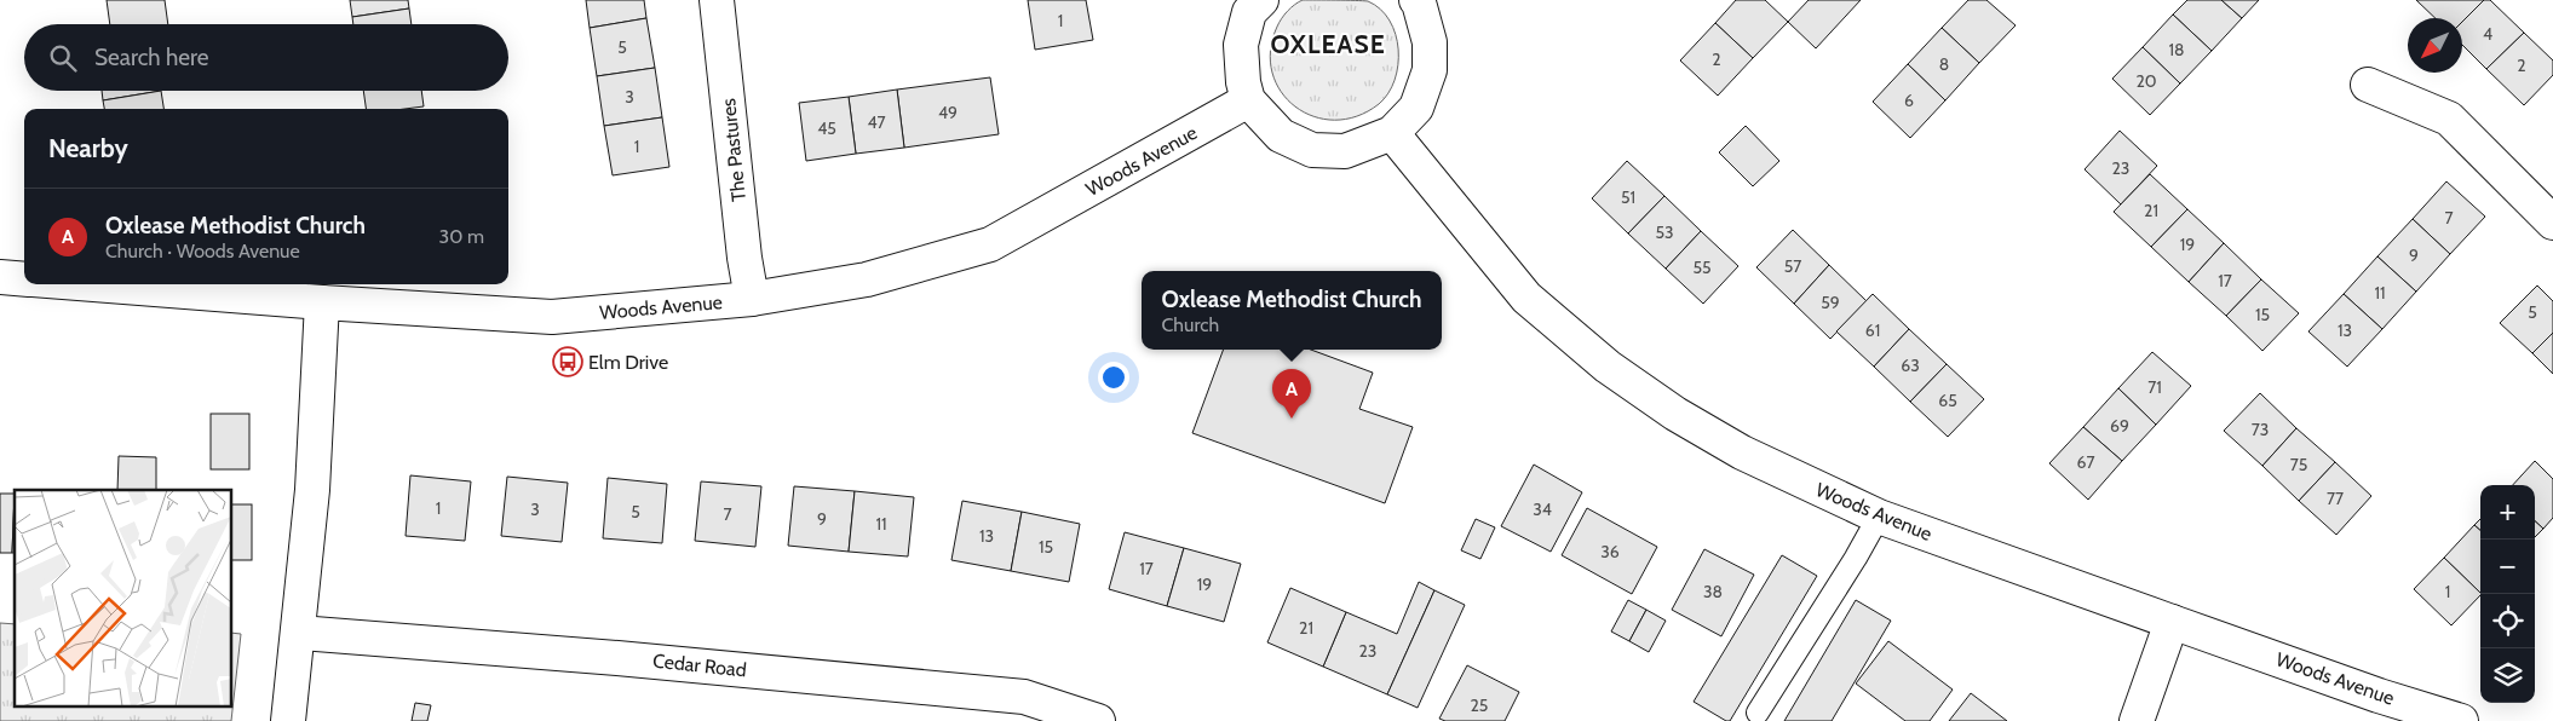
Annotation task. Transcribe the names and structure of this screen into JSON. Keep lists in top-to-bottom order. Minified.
{"streets":{"street":["The Pastures","Woods Avenue","Cedar Road"]},"crossings":[["The Pastures","Woods Avenue"]],"districts":["OXLEASE"],"places":{"bus stop":["Elm Drive"]},"house_numbers":["1","4","5","18","2","8","2","20","3","6","49","47","45","1","23","51","21","7","53","19","9","57","55","17","11","59","5","15","61","13","63","71","65","69","73","67","75","77","1","3","34","5","7","9","11","13","15","36","17","19","38","1","21","23","25"],"north":"bottom left","page":{"search":"Search here","heading":"Nearby","list":[{"mark":"A","name":"Oxlease Methodist Church","note":"Church · Woods Avenue","value":"30 m"}],"popup":["Oxlease Methodist Church","Church"],"pins":"A","map_buttons":["+","−"]}}
